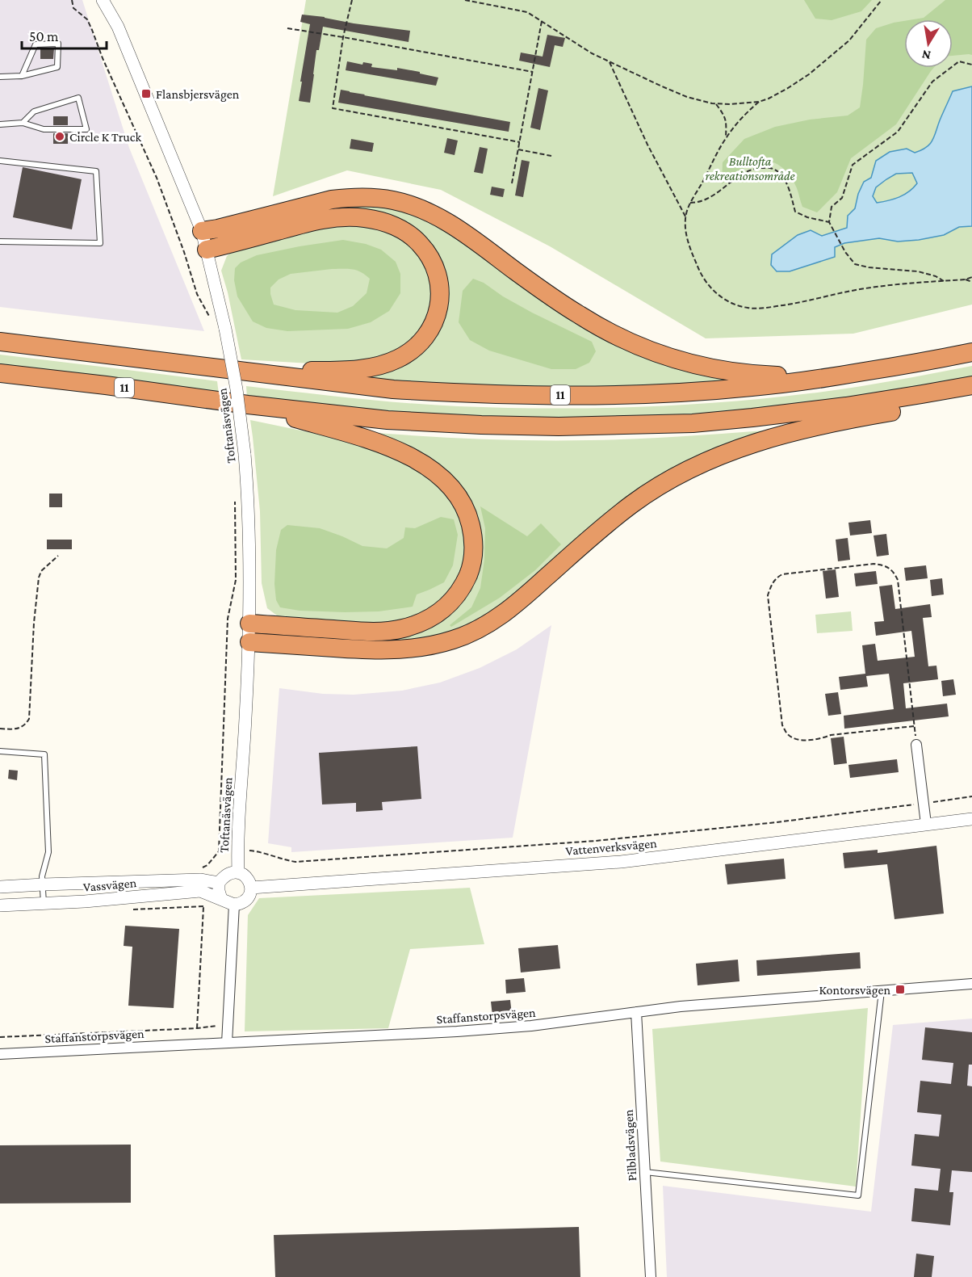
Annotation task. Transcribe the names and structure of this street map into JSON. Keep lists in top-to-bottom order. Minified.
{"streets":{"highway":["11"],"street":["Toftanäsvägen","Vattenverksvägen","Vassvägen","Staffanstorpsvägen","Pilbladsvägen"]},"crossings":[["Toftanäsvägen","Vattenverksvägen"],["Toftanäsvägen","Vassvägen"],["Vattenverksvägen","Vassvägen"],["Staffanstorpsvägen","Pilbladsvägen"]],"parks":["Bulltofta rekreationsområde"],"places":{"transit":["Flansbjersvägen","Kontorsvägen"],"other":["Circle K Truck"]},"scale_bar":"50 m","north":"bottom"}
